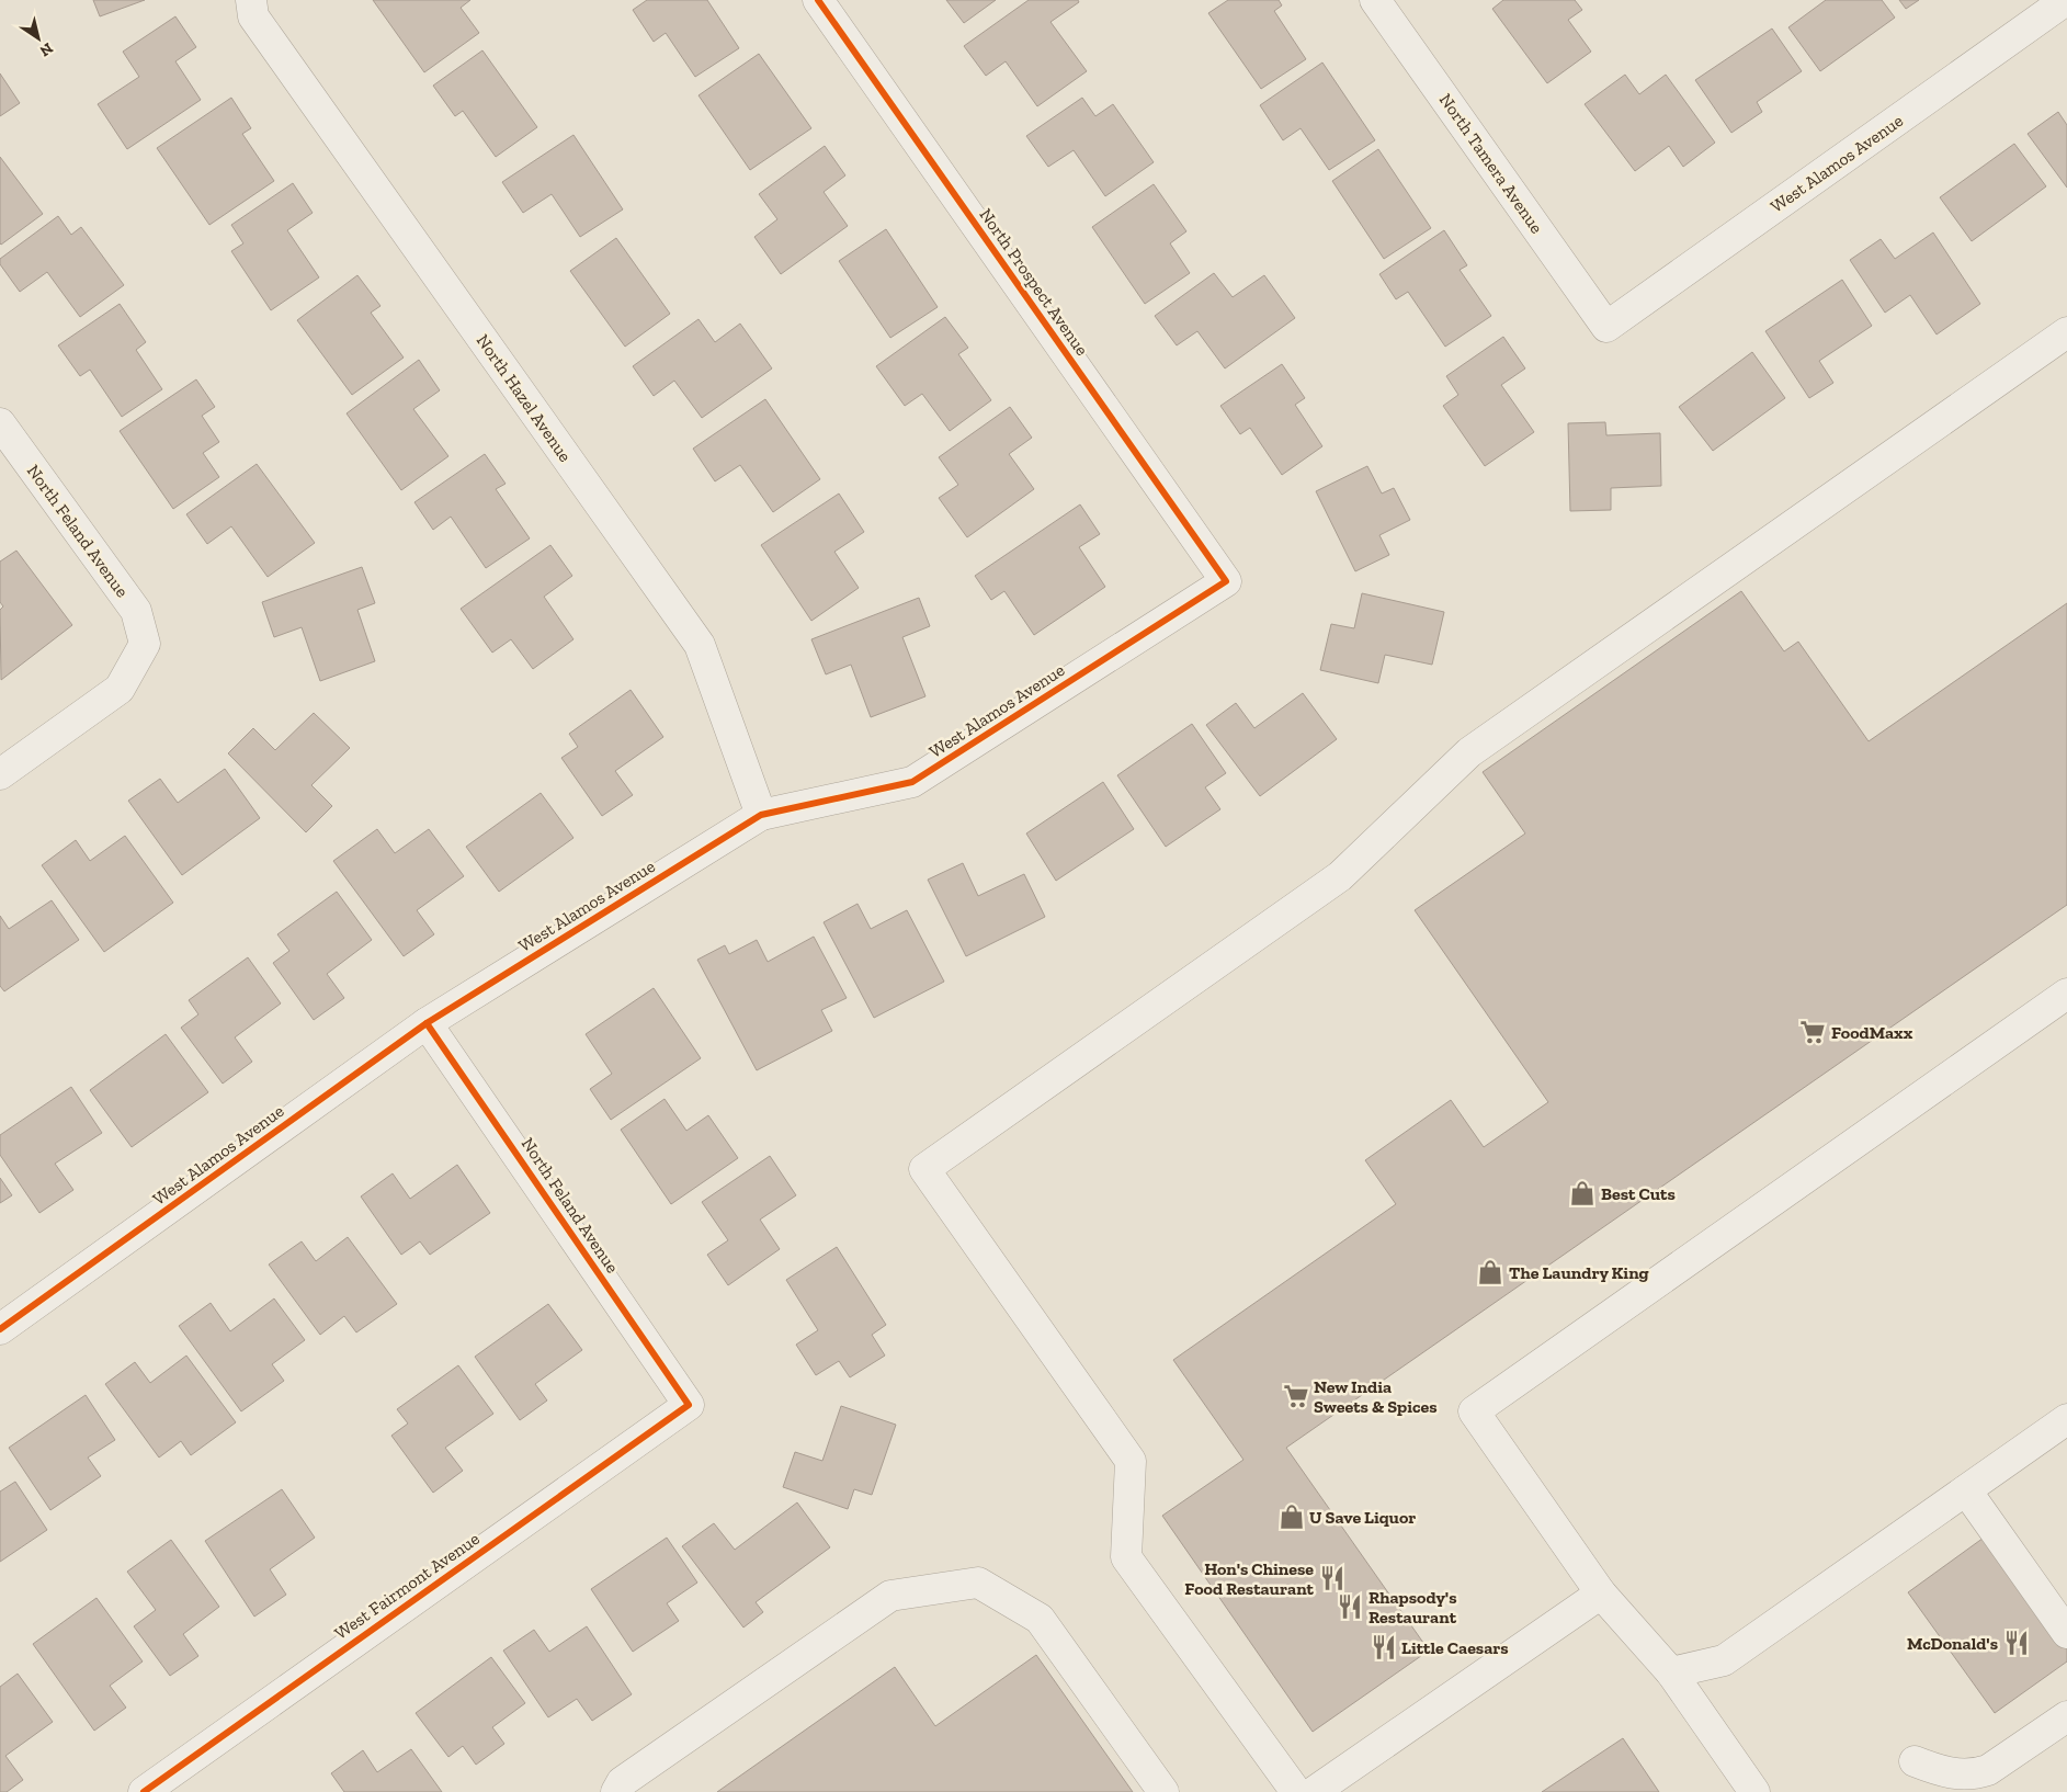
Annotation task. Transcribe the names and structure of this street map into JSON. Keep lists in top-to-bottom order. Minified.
{"streets":{"street":["North Tamera Avenue","West Alamos Avenue","North Prospect Avenue","North Hazel Avenue","North Feland Avenue","West Fairmont Avenue"]},"crossings":[["North Tamera Avenue","West Alamos Avenue"],["West Alamos Avenue","North Prospect Avenue"],["West Alamos Avenue","North Hazel Avenue"],["West Alamos Avenue","North Feland Avenue"],["North Feland Avenue","West Fairmont Avenue"]],"places":{"supermarket":["FoodMaxx","New India Sweets & Spices"],"shop":["Best Cuts","The Laundry King","U Save Liquor"],"restaurant":["Hon's Chinese Food Restaurant","Rhapsody's Restaurant","McDonald's","Little Caesars"]},"north":"bottom right"}
